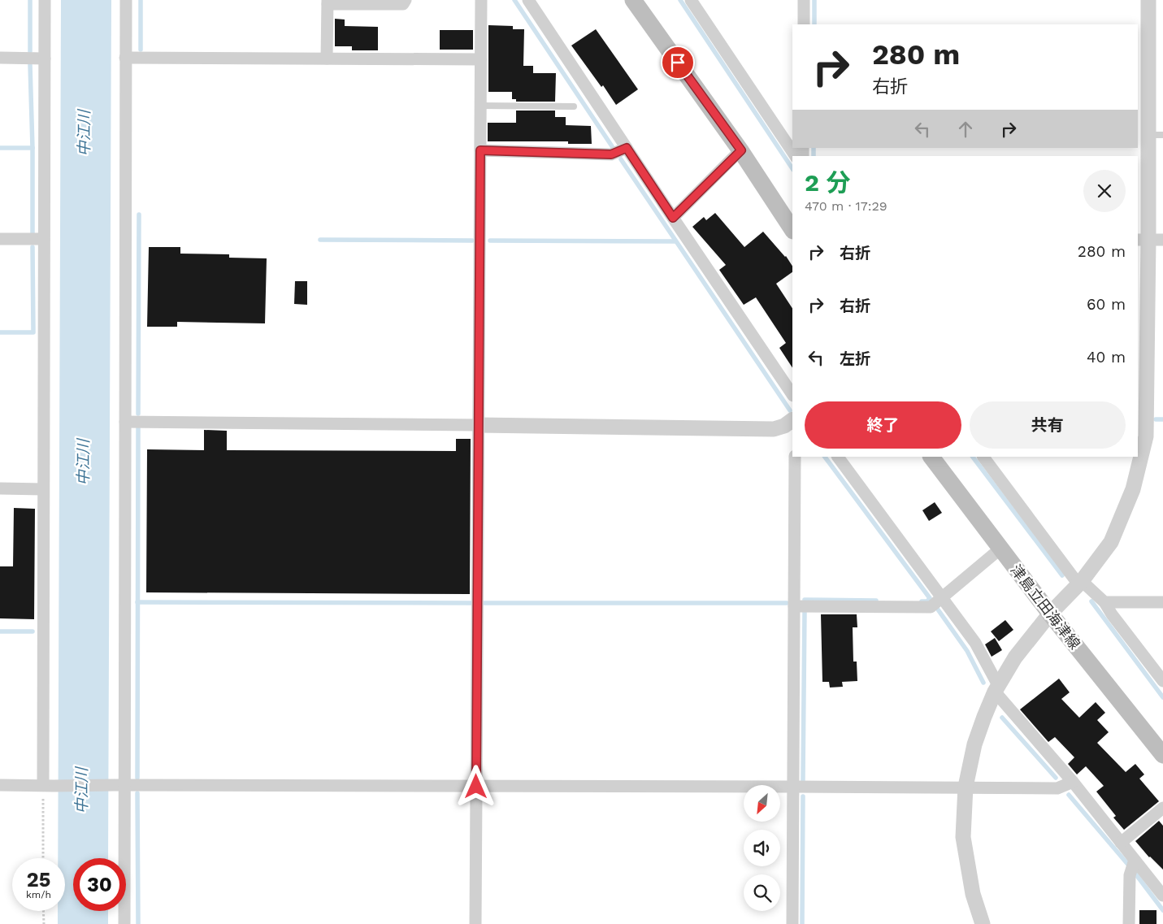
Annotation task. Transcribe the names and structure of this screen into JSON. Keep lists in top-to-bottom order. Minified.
{"streets":{"main road":["津島立田海津線"]},"water":["中江川"],"north":"bottom left","page":{"turn":["280 m","右折"],"heading":["2 分","470 m · 17:29"],"list":[{"name":"右折","value":"280 m"},{"name":"右折","value":"60 m"},{"name":"左折","value":"40 m"}],"buttons":["終了","共有"],"speed":"25 km/h","limit":"30"}}
